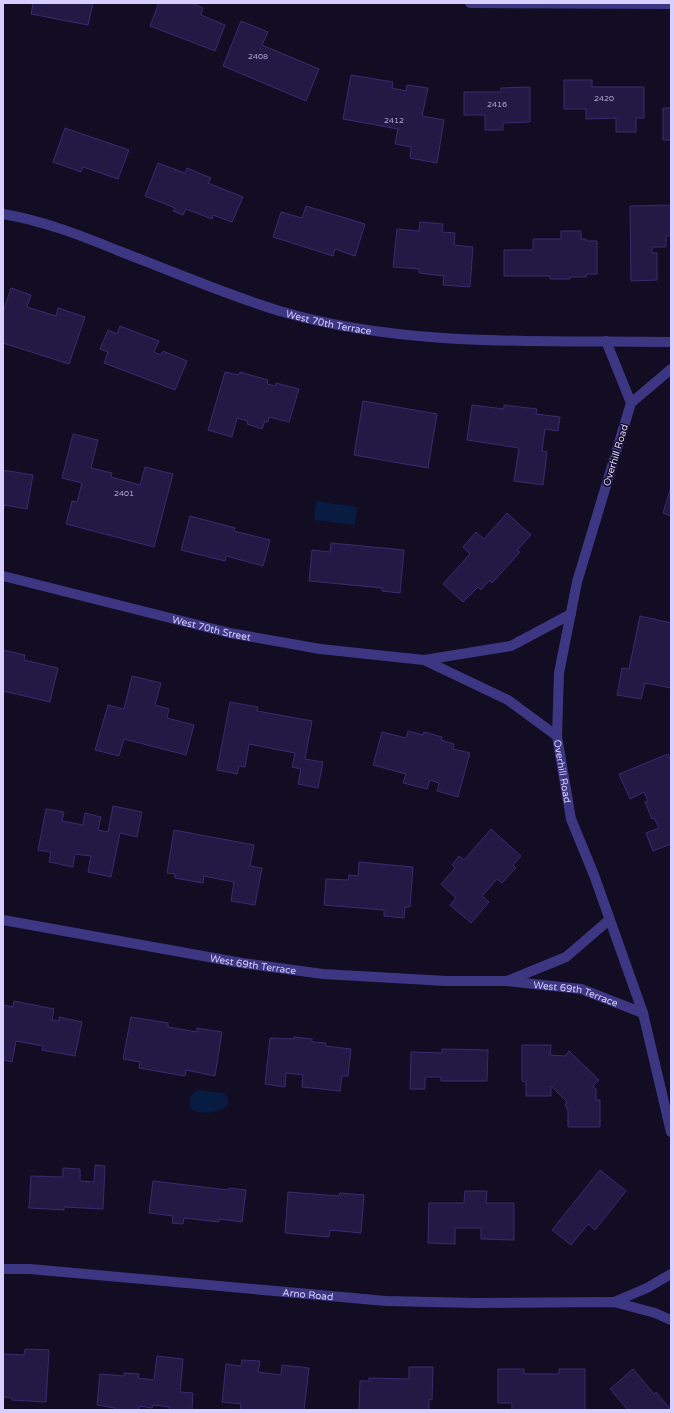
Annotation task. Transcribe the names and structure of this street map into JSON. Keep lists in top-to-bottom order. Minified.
{"streets":{"street":["West 70th Terrace","Overhill Road","West 70th Street","West 69th Terrace","Arno Road"]},"crossings":[["Overhill Road","West 70th Street"],["Overhill Road","West 69th Terrace"]],"house_numbers":["2408","2420","2416","2412","2401"]}
